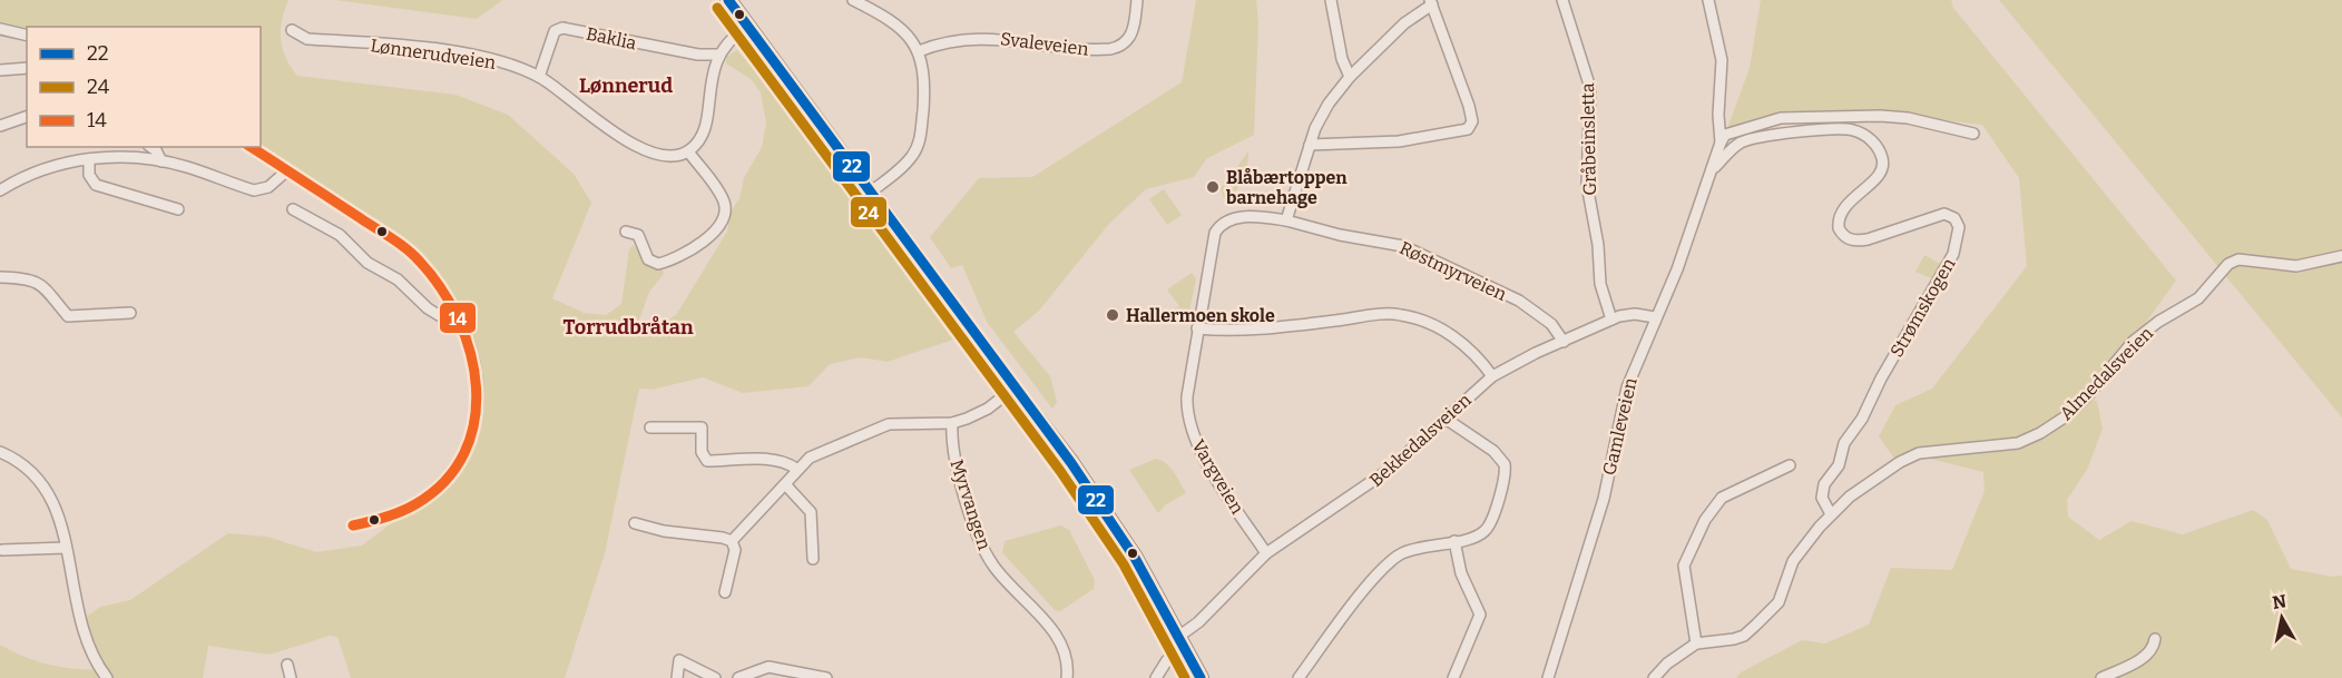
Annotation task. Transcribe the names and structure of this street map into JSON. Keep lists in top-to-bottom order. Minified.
{"streets":{"street":["Baklia","Svaleveien","Lønnerudveien","Gråbeinsletta","Røstmyrveien","Strømskogen","Almedalsveien","Gamleveien","Bekkedalsveien","Vargveien","Myrvangen"]},"crossings":[["Baklia","Lønnerudveien"],["Gråbeinsletta","Bekkedalsveien"],["Røstmyrveien","Bekkedalsveien"],["Røstmyrveien","Vargveien"],["Strømskogen","Almedalsveien"],["Strømskogen","Gamleveien"],["Gamleveien","Bekkedalsveien"],["Bekkedalsveien","Vargveien"]],"districts":["Lønnerud","Torrudbråtan"],"places":["Blåbærtoppen barnehage","Hallermoen skole"],"lines":["transit line 22","transit line 24","transit line 14"],"legend":["22","24","14"],"north":"top"}
